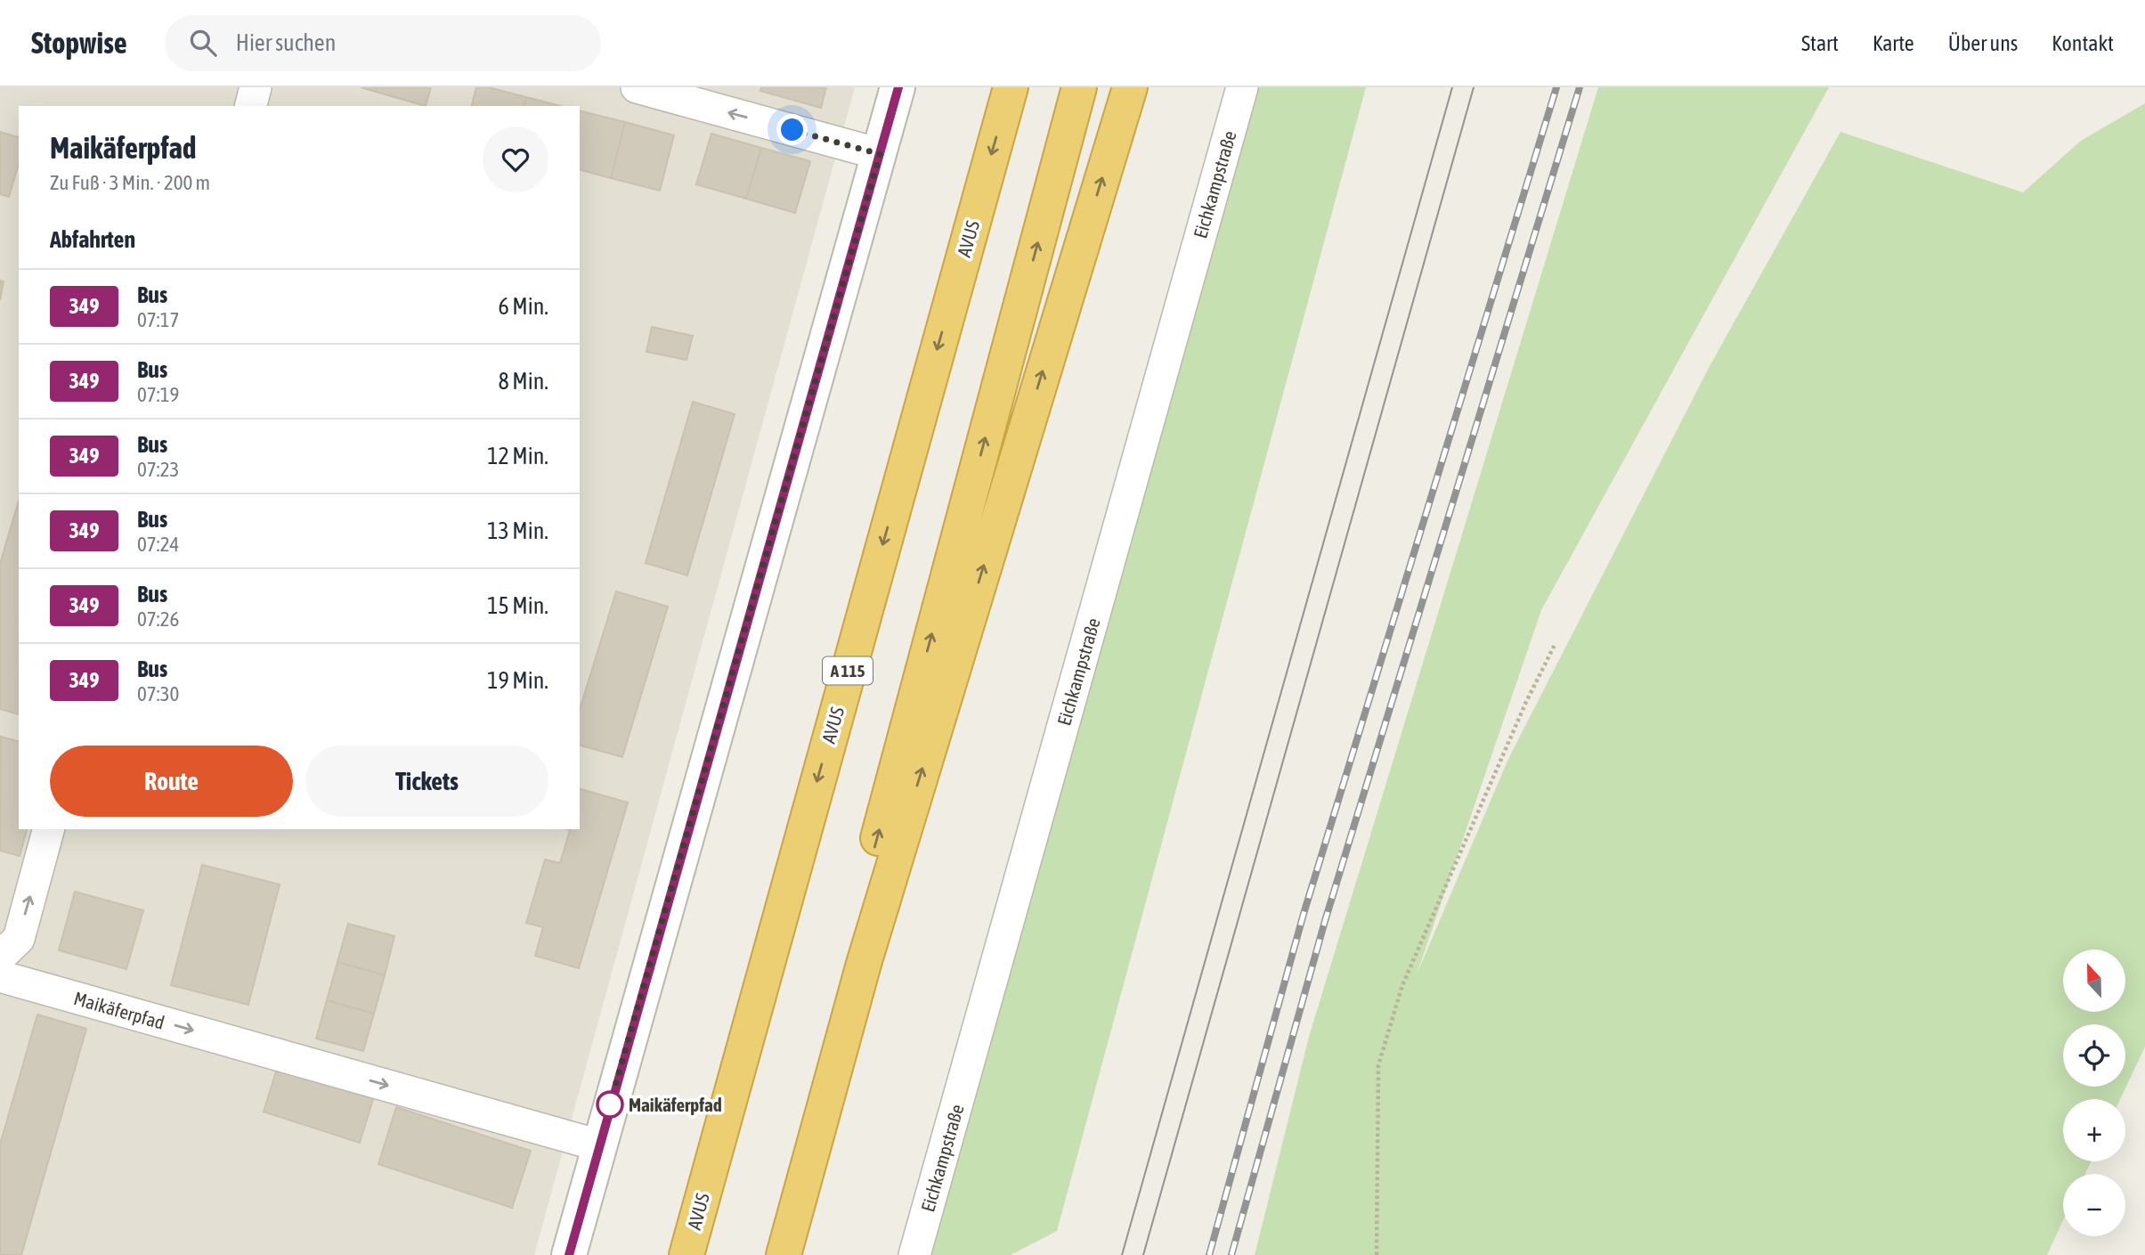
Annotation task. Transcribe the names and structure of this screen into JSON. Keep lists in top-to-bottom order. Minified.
{"streets":{"highway":["AVUS","A 115"],"street":["Eichkampstraße","Maikäferpfad"]},"one_way":["Maikäferpfad"],"places":["Maikäferpfad"],"lines":["bus line 349"],"north":"top","page":{"header":"Stopwise","search":"Hier suchen","nav":["Start","Karte","Über uns","Kontakt"],"heading":[["Maikäferpfad","Zu Fuß · 3 Min. · 200 m"],"Abfahrten"],"list":[{"mark":"349","name":"Bus","note":"07:17","value":"6 Min."},{"mark":"349","name":"Bus","note":"07:19","value":"8 Min."},{"mark":"349","name":"Bus","note":"07:23","value":"12 Min."},{"mark":"349","name":"Bus","note":"07:24","value":"13 Min."},{"mark":"349","name":"Bus","note":"07:26","value":"15 Min."},{"mark":"349","name":"Bus","note":"07:30","value":"19 Min."}],"buttons":["Route","Tickets"],"map_buttons":["+","−"]}}
